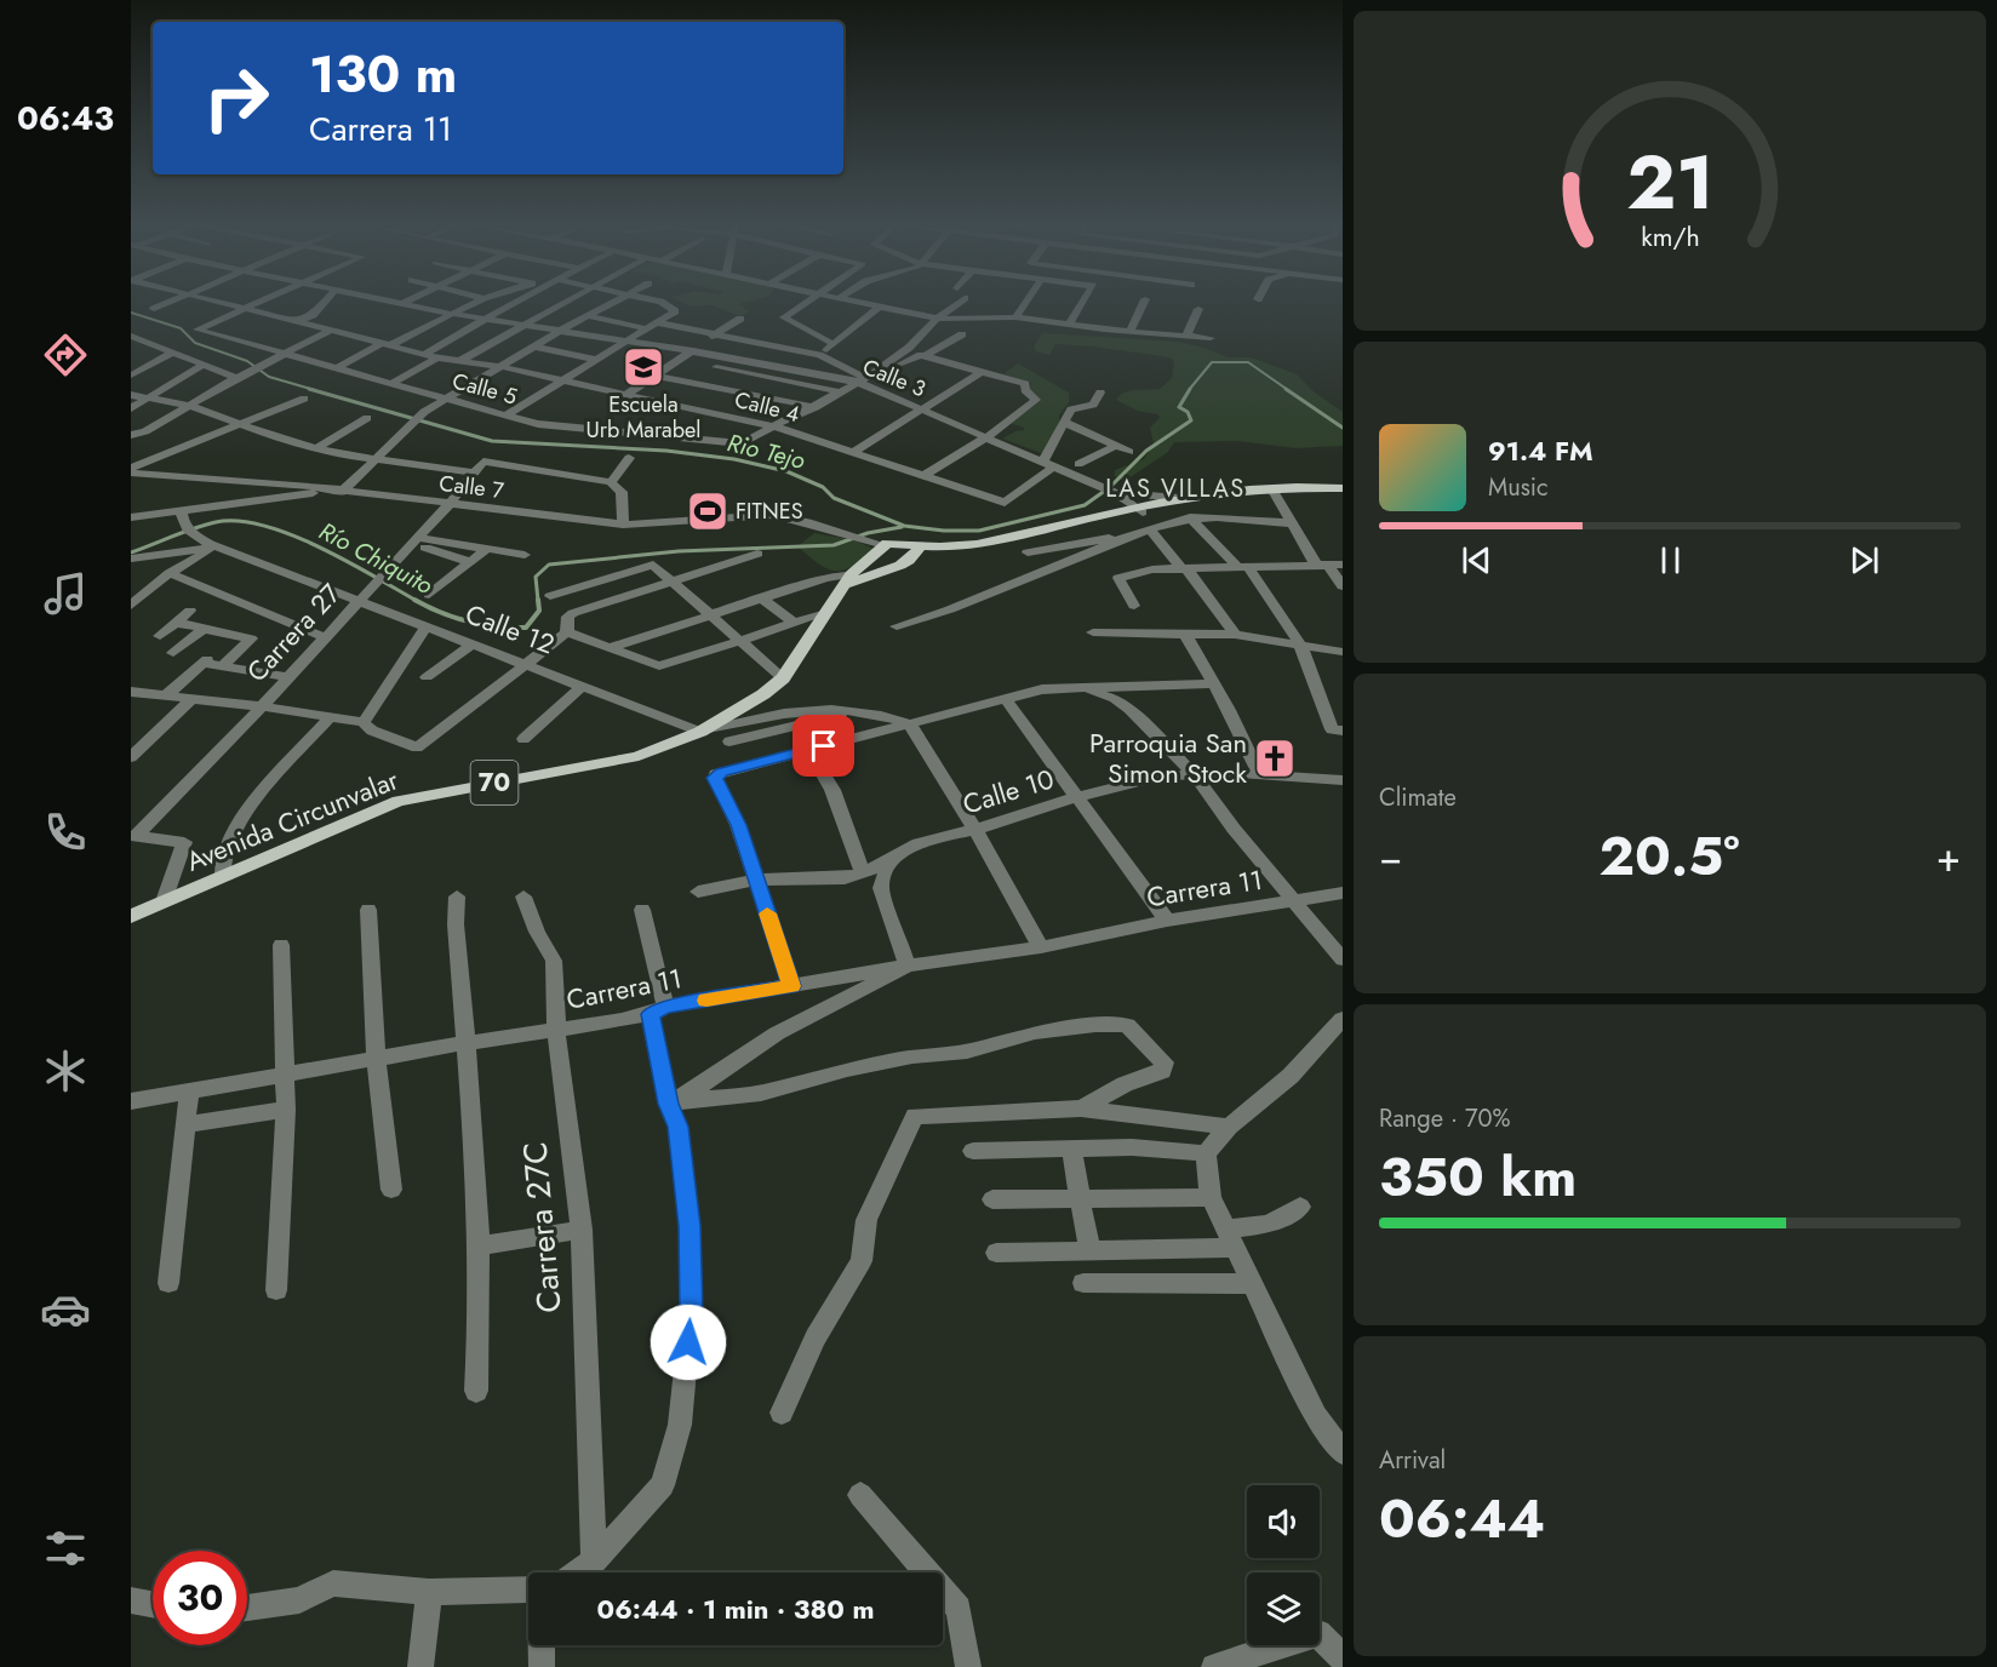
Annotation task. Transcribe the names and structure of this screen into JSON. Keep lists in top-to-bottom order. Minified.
{"streets":{"main road":["70","Avenida Circunvalar"],"street":["Calle 3","Calle 5","Calle 4","Calle 7","Calle 12","Carrera 27","Calle 10","Carrera 11","Carrera 27C"]},"crossings":[["Calle 3","Calle 5"],["Calle 3","Calle 4"],["Calle 5","Calle 4"],["Calle 7","Carrera 27"],["Calle 7","Avenida Circunvalar"],["Calle 12","Carrera 27"],["Calle 12","Avenida Circunvalar"],["Carrera 11","Carrera 27C"]],"districts":["LAS VILLAS"],"water":["Rio Tejo","Río Chiquito"],"places":{"school or university":["Escuela Urb Marabel"],"sports":["FITNES"],"church":["Parroquia San Simon Stock"]},"page":{"tabs":"06:43","turn":["130 m","Carrera 11"],"song":["91.4 FM","Music"],"tile":["Climate",["Range · 70%","350 km"],["Arrival","06:44"]],"heat":["−","20.5°","+"],"limit":"30","trip":"06:44 · 1 min · 380 m","gauge":["21","km/h"]}}
